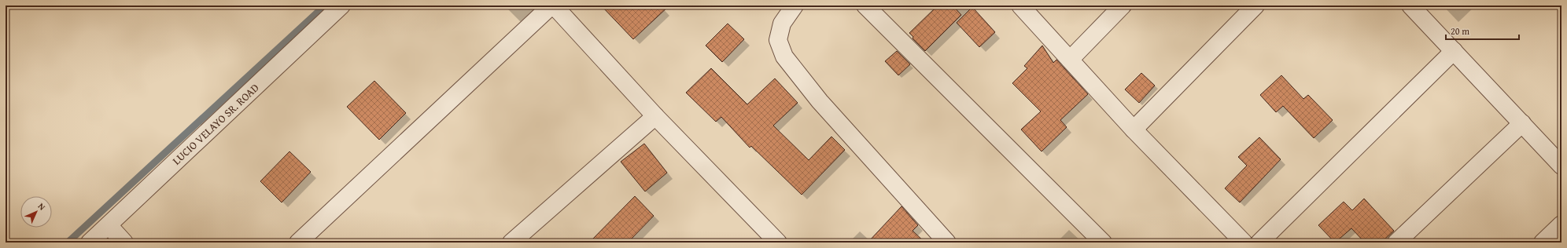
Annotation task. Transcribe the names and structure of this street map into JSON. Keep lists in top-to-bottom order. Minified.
{"streets":{"street":["LUCIO VELAYO SR. ROAD"]},"scale_bar":"20 m","north":"top right"}
